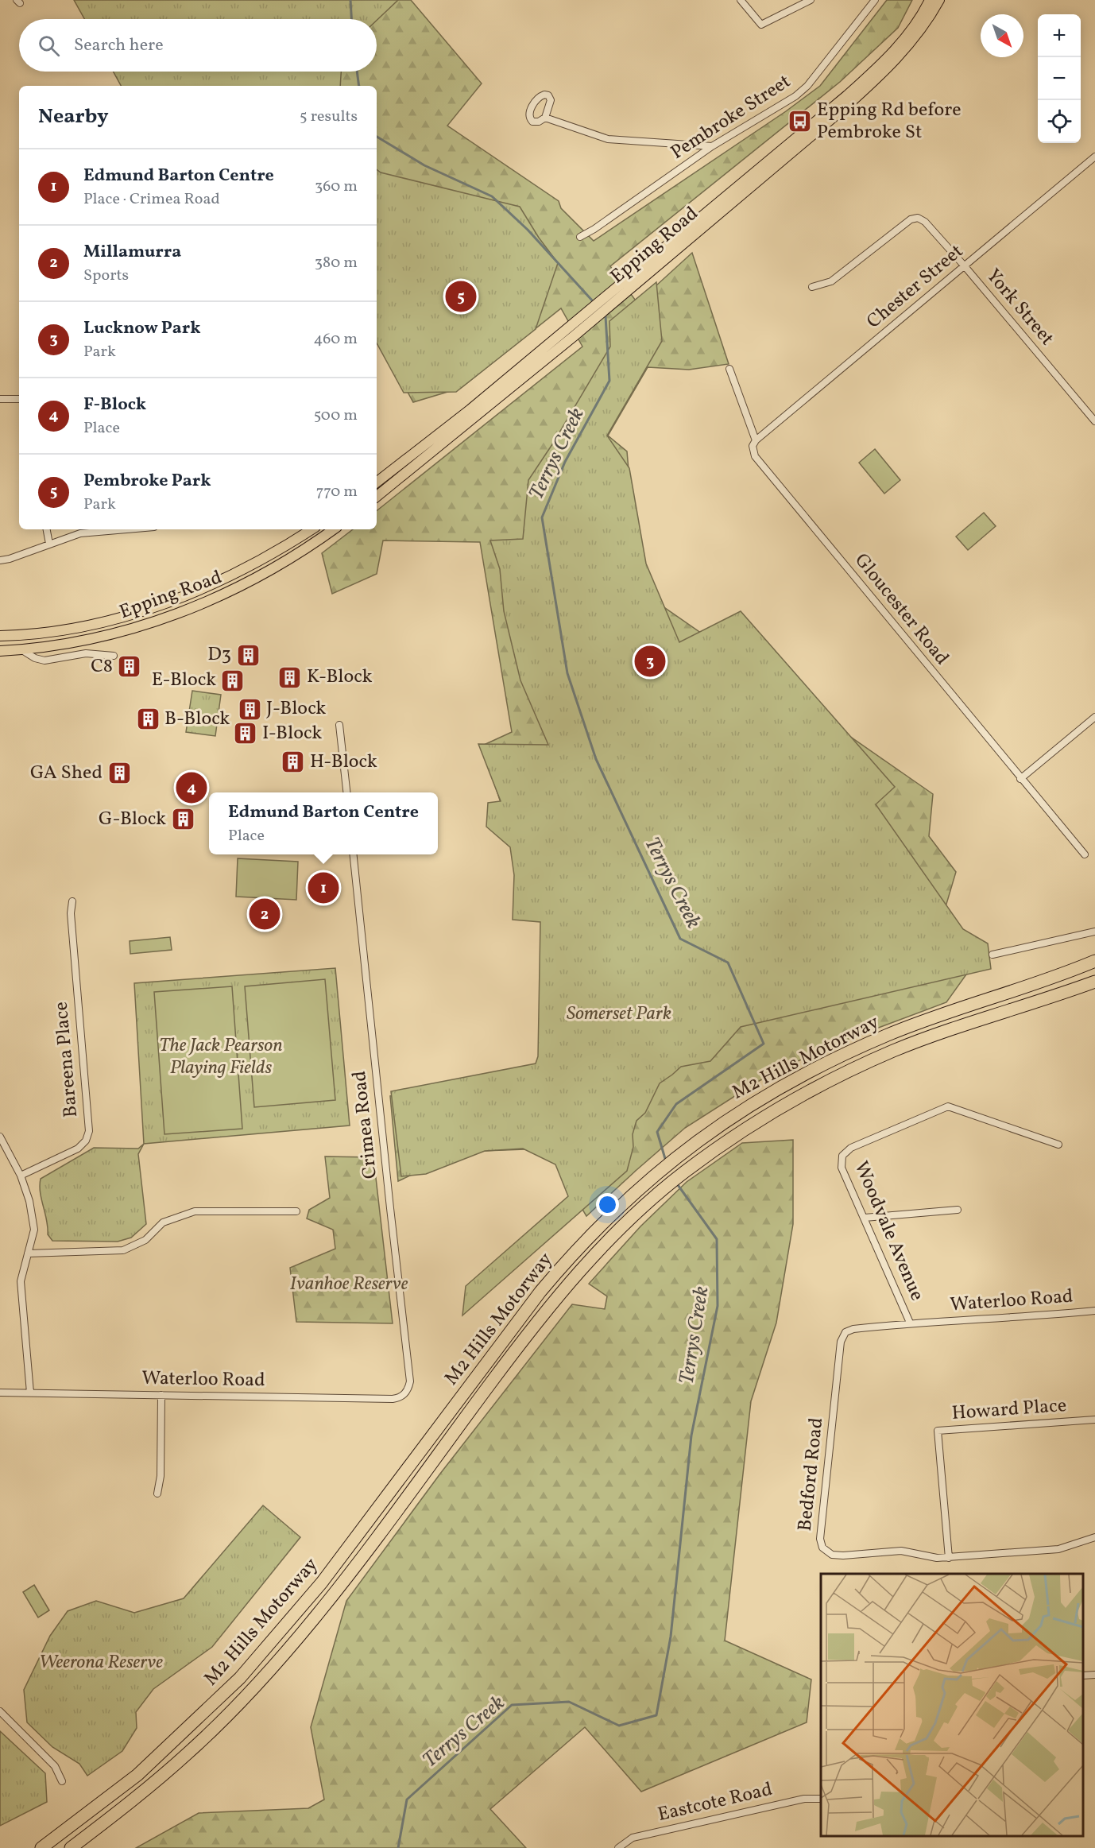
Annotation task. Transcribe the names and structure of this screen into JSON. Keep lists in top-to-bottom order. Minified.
{"streets":{"highway":["M2 Hills Motorway"],"main road":["Epping Road"],"street":["Pembroke Street","Chester Street","York Street","Gloucester Road","Bareena Place","Crimea Road","Woodvale Avenue","Waterloo Road","Howard Place","Bedford Road","Eastcote Road"]},"crossings":[["Chester Street","York Street"],["Chester Street","Gloucester Road"],["Crimea Road","Waterloo Road"],["Woodvale Avenue","Waterloo Road"],["Waterloo Road","Bedford Road"],["Howard Place","Bedford Road"]],"water":["Terrys Creek"],"parks":["Somerset Park","The Jack Pearson Playing Fields","Ivanhoe Reserve","Weerona Reserve"],"places":{"bus stop":["Epping Rd before Pembroke St"],"building":["D3","C8","K-Block","E-Block","J-Block","B-Block","I-Block","H-Block","GA Shed","G-Block"]},"north":"bottom right","page":{"map_buttons":["+","−"],"search":"Search here","heading":["Nearby","5 results"],"list":[{"mark":"1","name":"Edmund Barton Centre","note":"Place · Crimea Road","value":"360 m"},{"mark":"2","name":"Millamurra","note":"Sports","value":"380 m"},{"mark":"3","name":"Lucknow Park","note":"Park","value":"460 m"},{"mark":"4","name":"F-Block","note":"Place","value":"500 m"},{"mark":"5","name":"Pembroke Park","note":"Park","value":"770 m"}],"pins":["5","3","4","1","2"],"popup":["Edmund Barton Centre","Place"]}}
